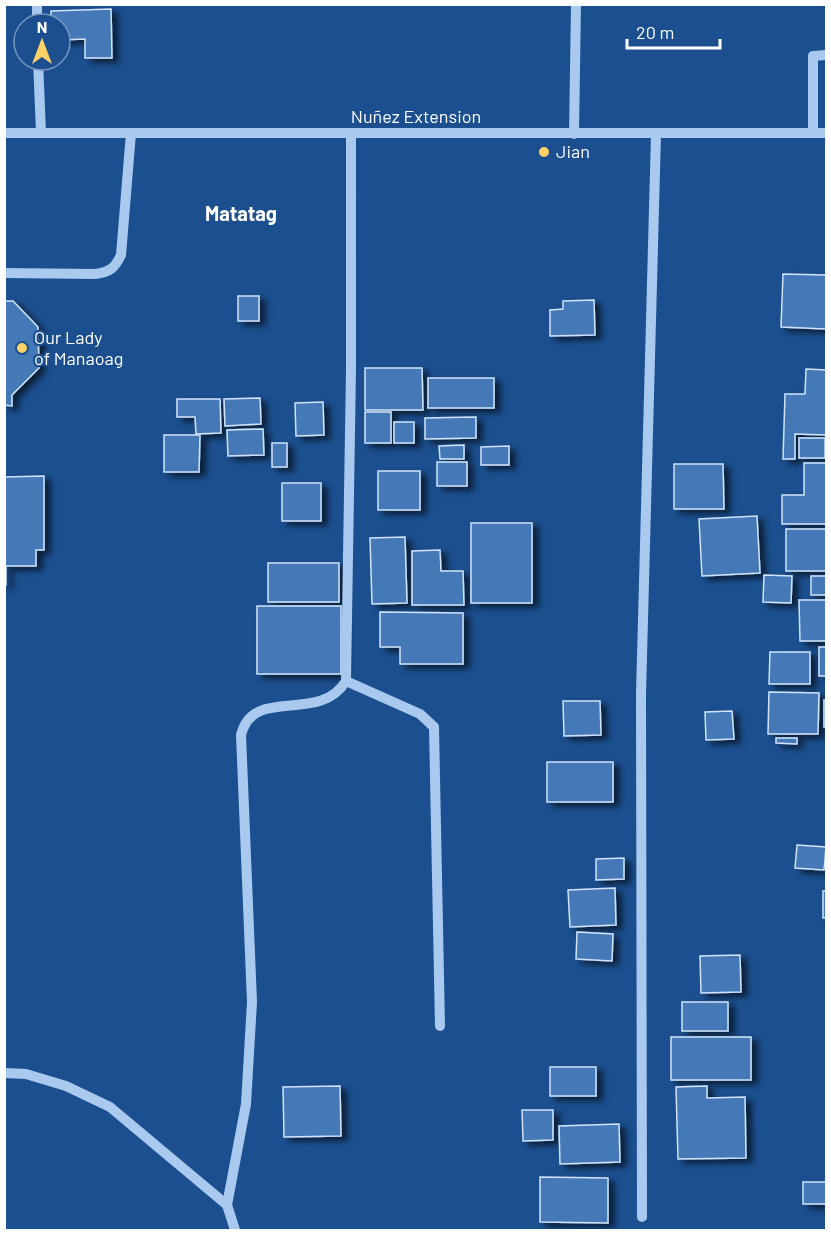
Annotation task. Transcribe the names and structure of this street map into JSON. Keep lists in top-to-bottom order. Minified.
{"streets":{"street":["Nuñez Extension"]},"districts":["Matatag"],"places":["Jian","Our Lady of Manaoag"],"scale_bar":"20 m","north":"top"}
